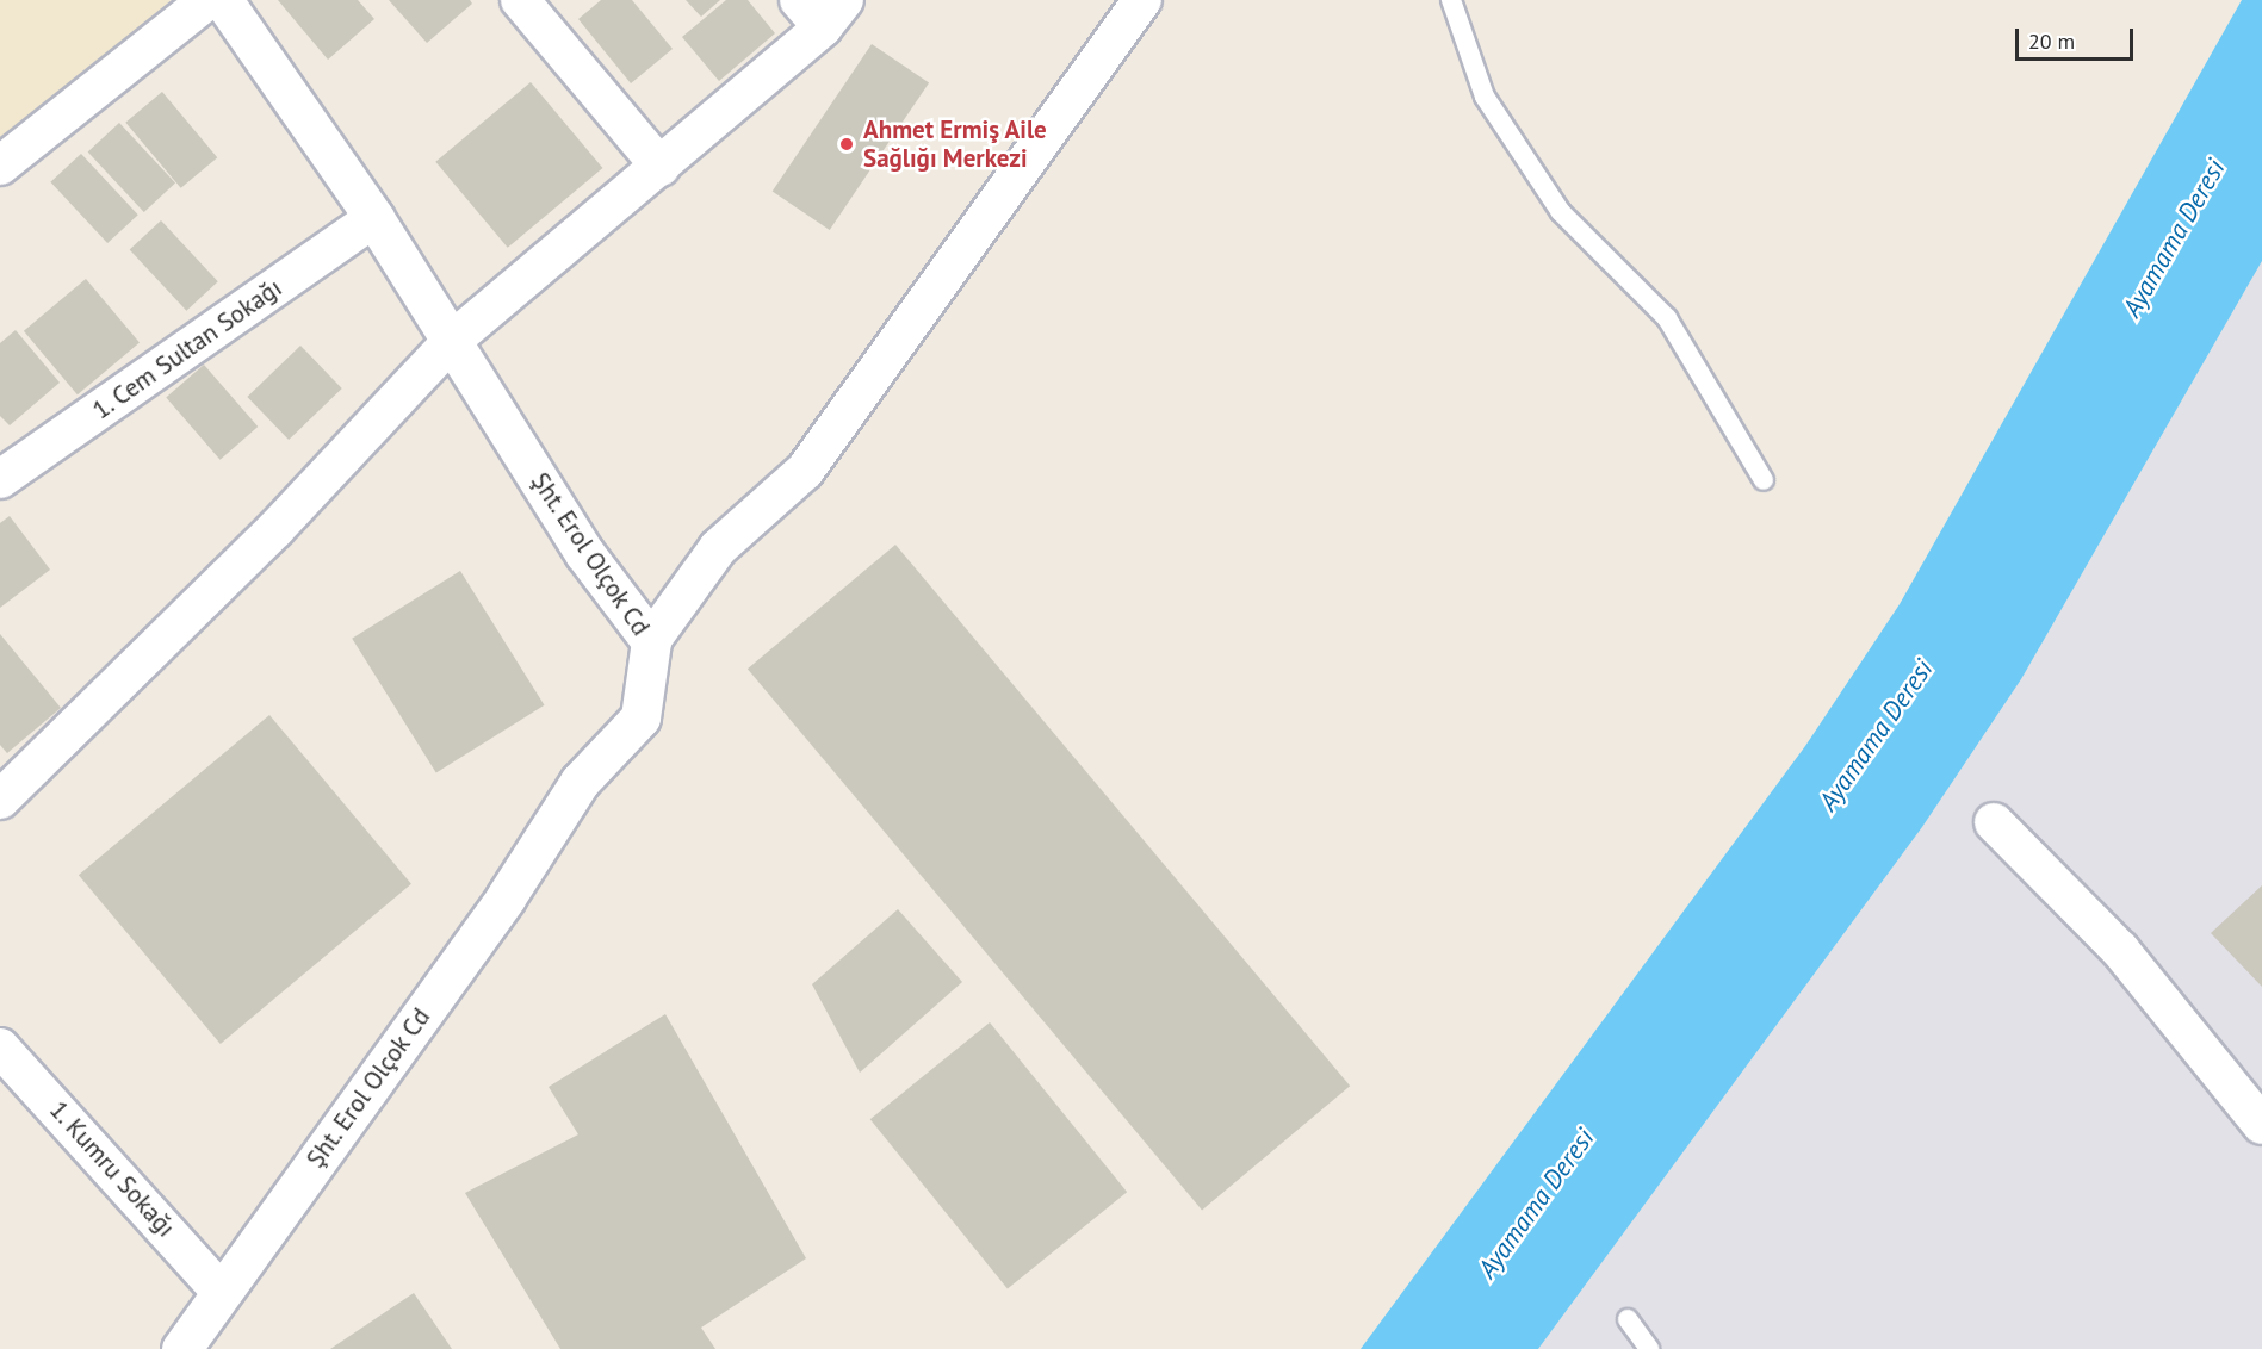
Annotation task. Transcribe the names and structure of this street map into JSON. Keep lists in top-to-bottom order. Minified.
{"streets":{"street":["1. Cem Sultan Sokağı","Şht. Erol Olçok Cd","1. Kumru Sokağı"]},"crossings":[["1. Cem Sultan Sokağı","Şht. Erol Olçok Cd"],["Şht. Erol Olçok Cd","1. Kumru Sokağı"]],"water":["Ayamama Deresi"],"places":["Ahmet Ermiş Aile Sağlığı Merkezi"],"scale_bar":"20 m"}
